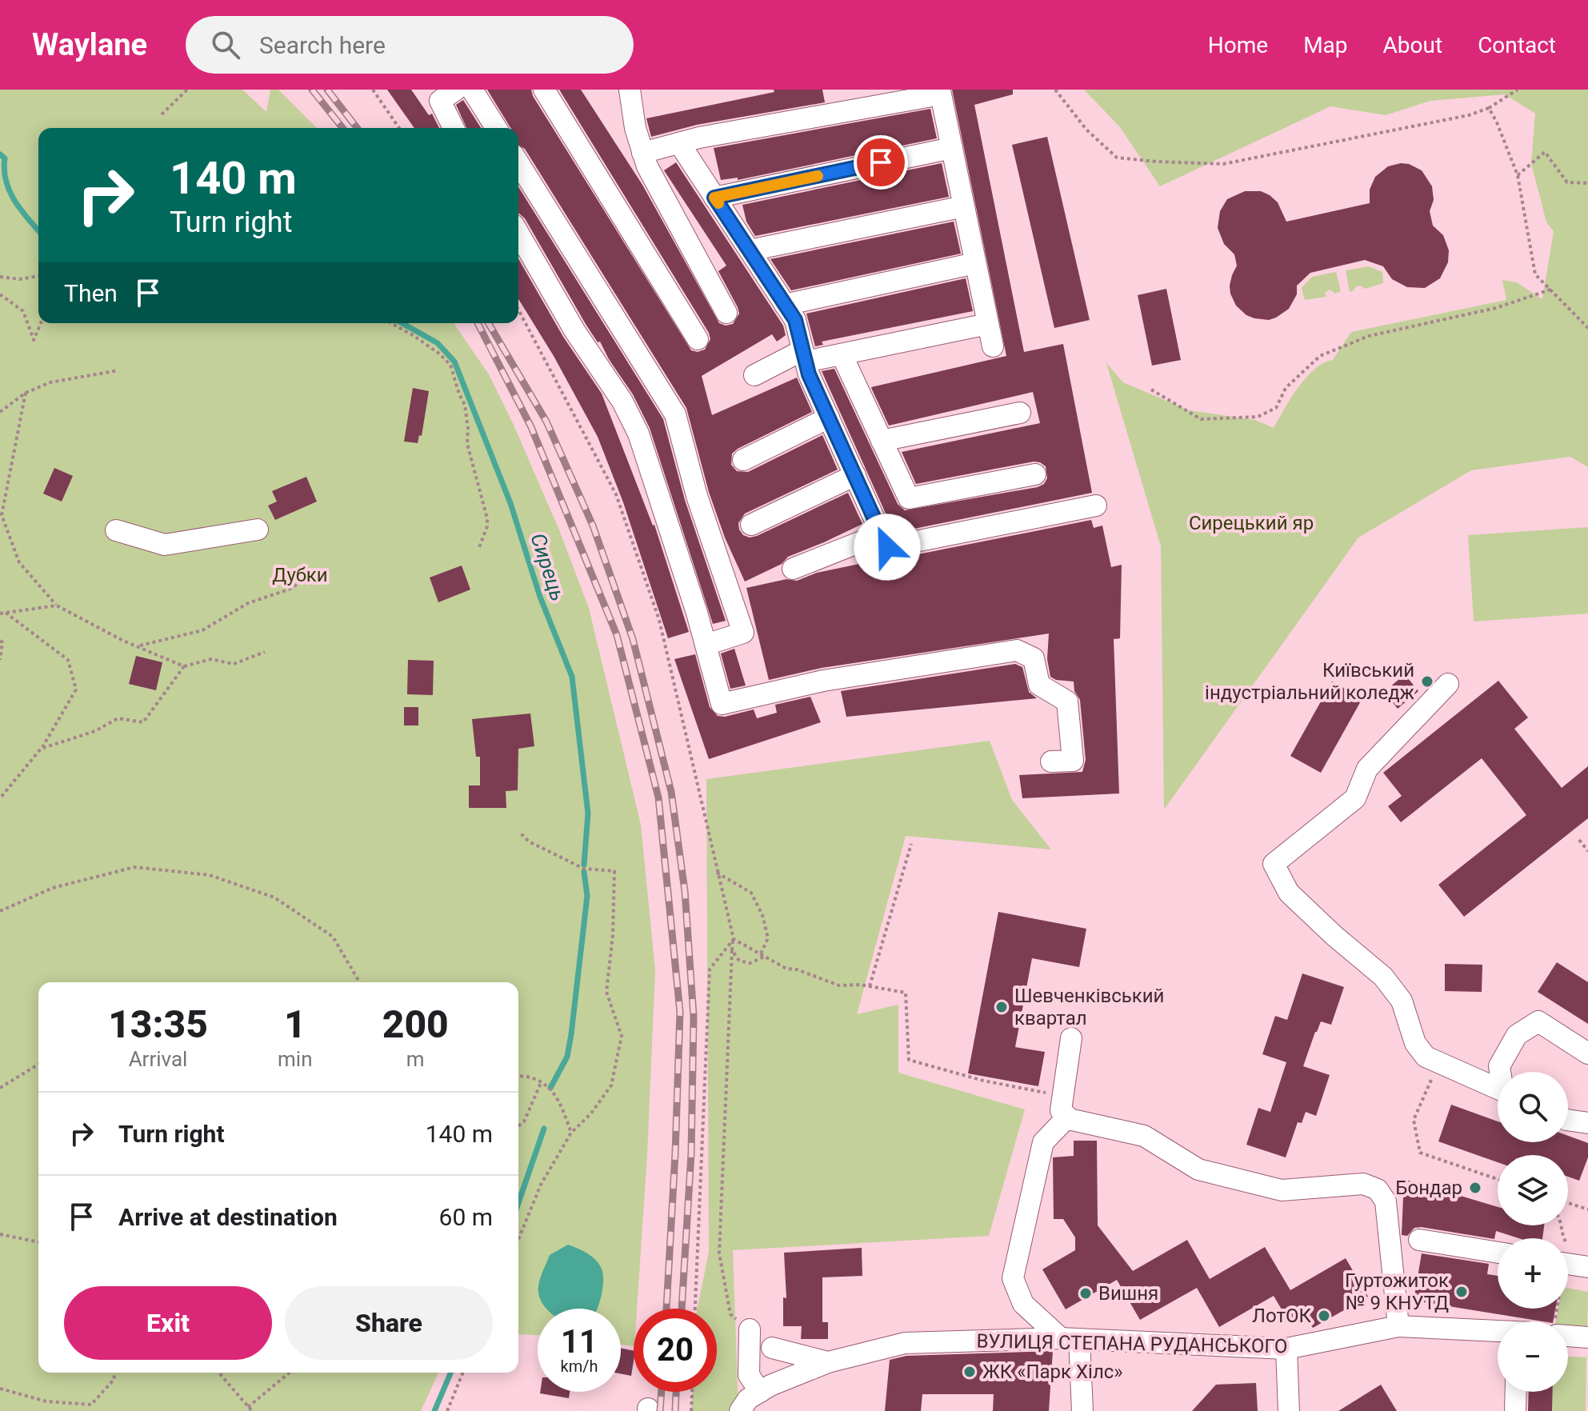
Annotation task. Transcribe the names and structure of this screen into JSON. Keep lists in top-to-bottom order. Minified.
{"streets":{"street":["ВУЛИЦЯ СТЕПАНА РУДАНСЬКОГО"]},"water":["Сирець"],"parks":["Сирецький яр","Дубки"],"places":["Київський індустріальний коледж","Шевченківський квартал","Бондар","Гуртожиток № 9 КНУТД","Вишня","ЛотОК","ЖК «Парк Хілс»"],"page":{"header":"Waylane","search":"Search here","nav":["Home","Map","About","Contact"],"turn":["140 m","Turn right"],"then":"Then","eta":["13:35","Arrival","1","min","200","m"],"map_buttons":["+","−"],"list":[{"name":"Turn right","value":"140 m"},{"name":"Arrive at destination","value":"60 m"}],"buttons":["Exit","Share"],"speed":"11 km/h","limit":"20"}}
